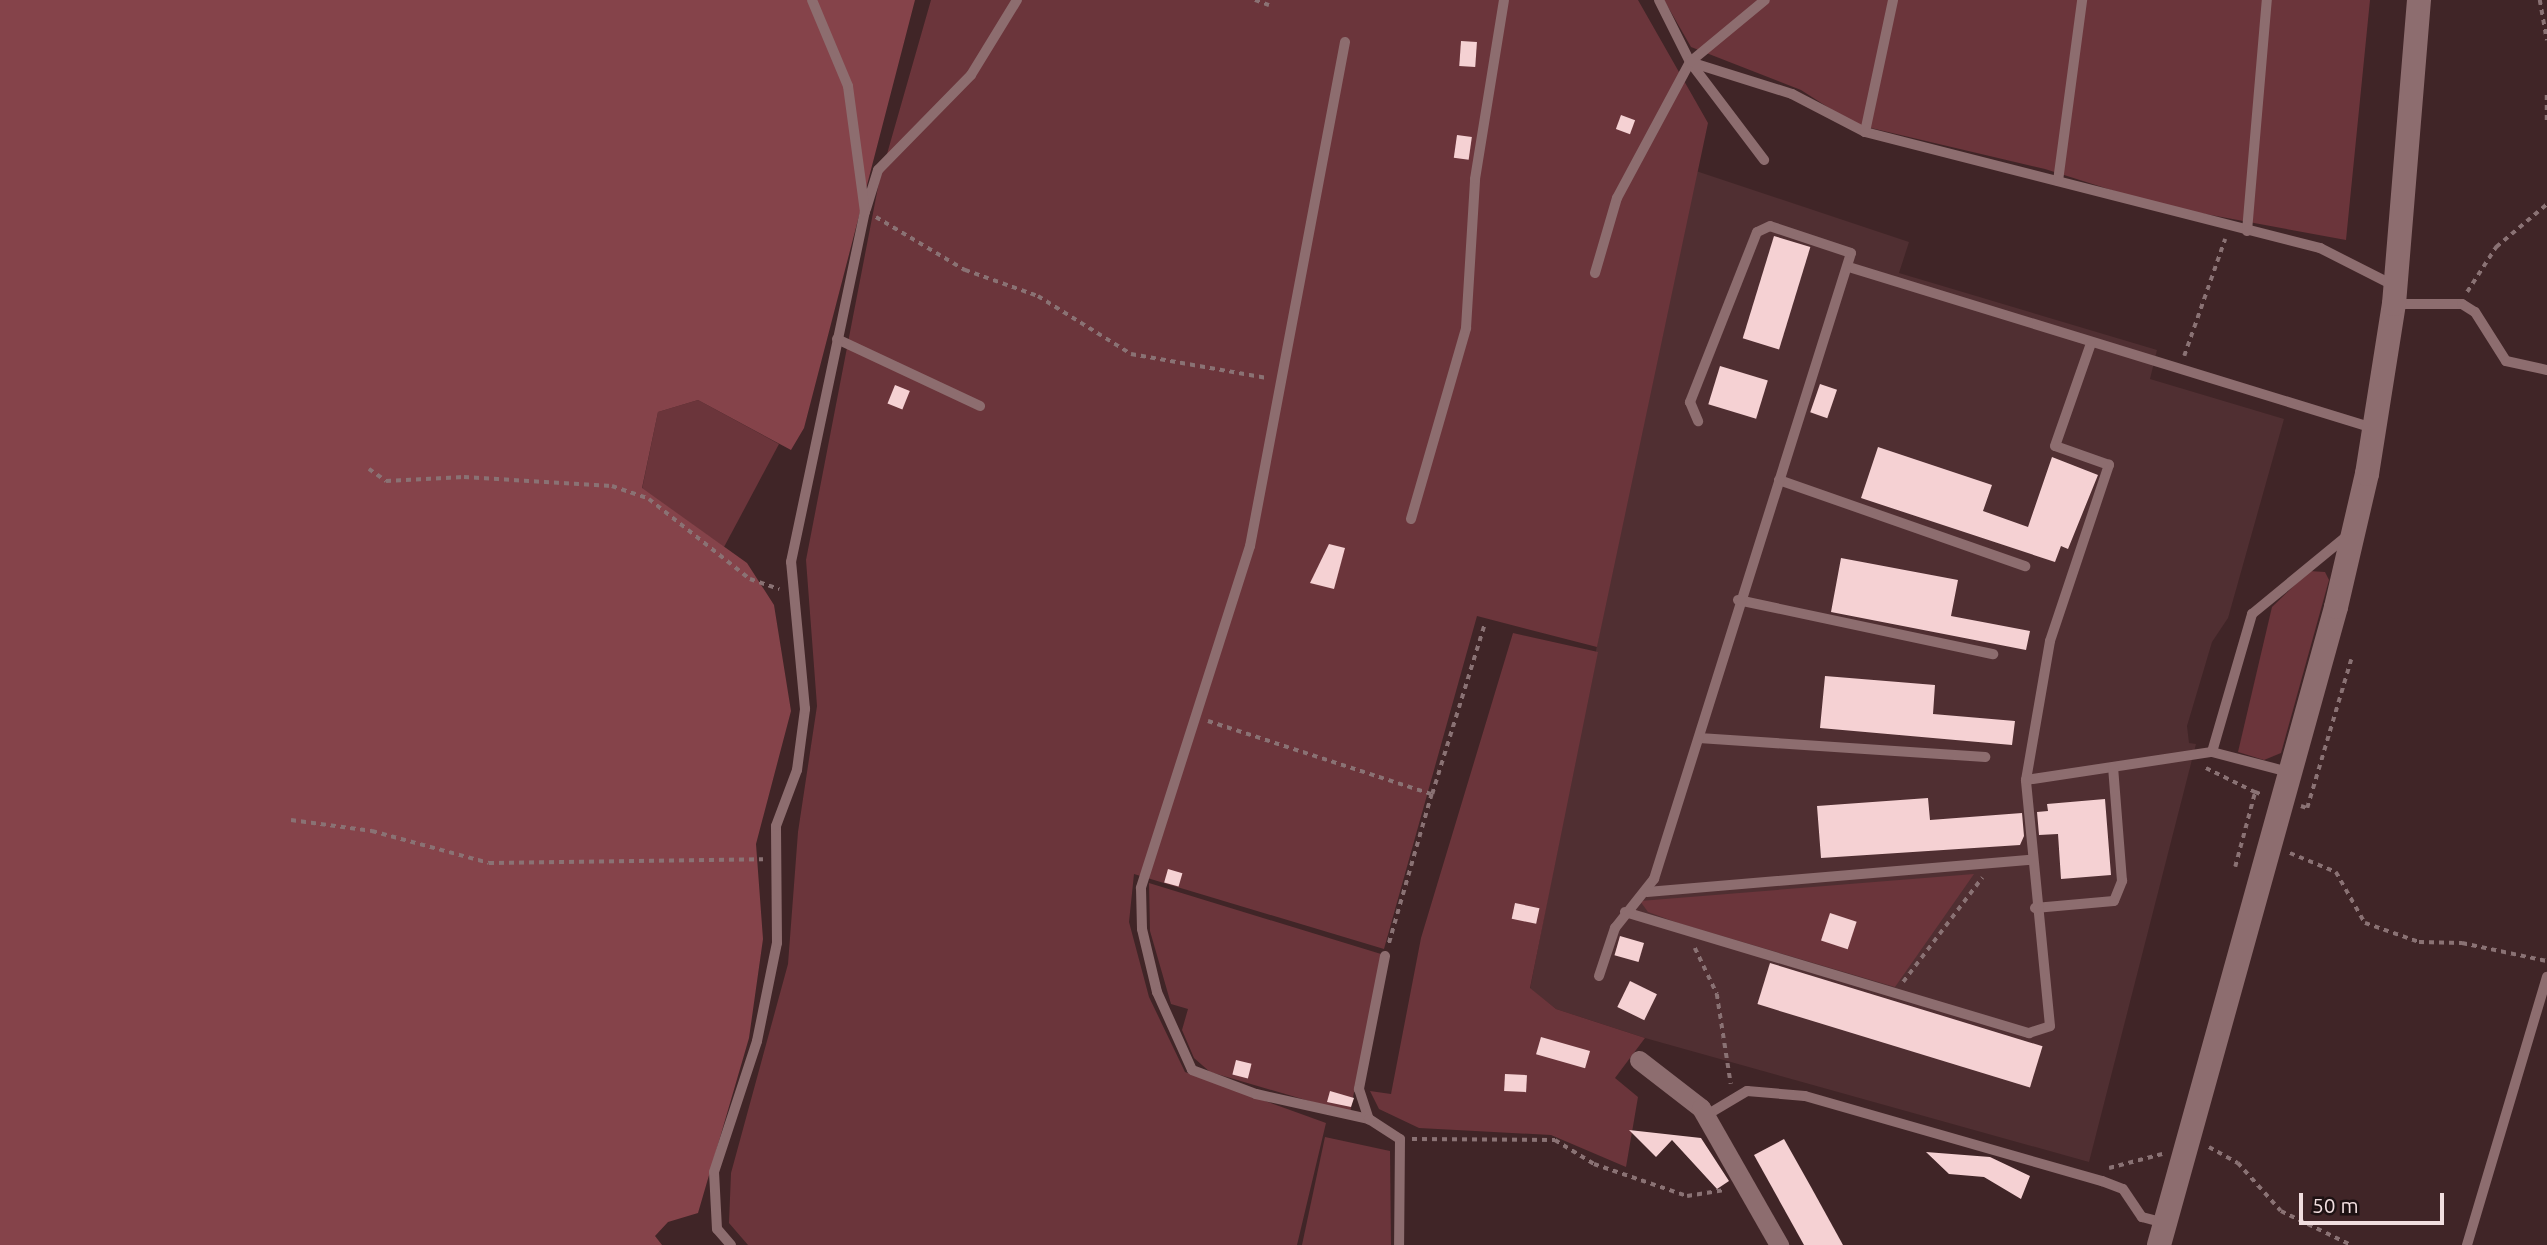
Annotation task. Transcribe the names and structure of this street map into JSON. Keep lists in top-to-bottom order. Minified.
{"scale_bar":"50 m"}
